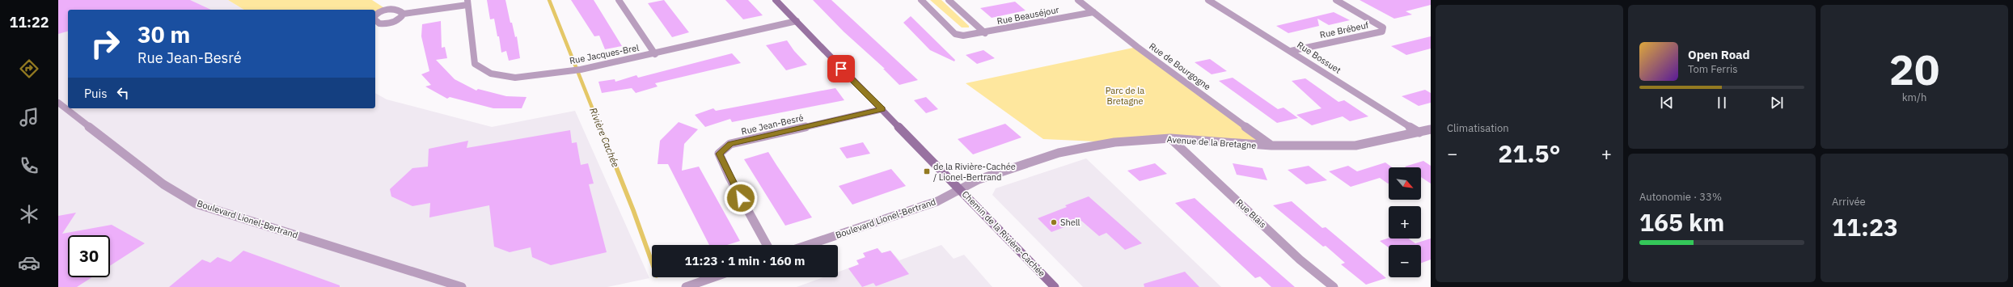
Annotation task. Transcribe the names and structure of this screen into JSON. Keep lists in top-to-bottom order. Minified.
{"streets":{"street":["Rue Beauséjour","Rue Brébeuf","Rue Jacques-Brel","Rue Bossuet","Rue de Bourgogne","Rue Jean-Besré","Avenue de la Bretagne","Rue Blais","Boulevard Lionel-Bertrand","Chemin de la Rivière-Cachée"]},"crossings":[["Rue Beauséjour","Rue de Bourgogne"],["Rue Brébeuf","Rue Bossuet"],["Rue Jacques-Brel","Chemin de la Rivière-Cachée"],["Rue Bossuet","Avenue de la Bretagne"],["Rue de Bourgogne","Avenue de la Bretagne"],["Rue Jean-Besré","Chemin de la Rivière-Cachée"],["Avenue de la Bretagne","Rue Blais"],["Avenue de la Bretagne","Boulevard Lionel-Bertrand"],["Avenue de la Bretagne","Chemin de la Rivière-Cachée"],["Boulevard Lionel-Bertrand","Chemin de la Rivière-Cachée"]],"water":["Rivière Cachée"],"parks":["Parc de la Bretagne"],"places":{"transit":["de la Rivière-Cachée / Lionel-Bertrand"],"other":["Shell"]},"north":"bottom right","page":{"tabs":"11:22","tile":["Climatisation",["20","km/h"],["Autonomie · 33%","165 km"],["Arrivée","11:23"]],"turn":["30 m","Rue Jean-Besré"],"song":["Open Road","Tom Ferris"],"then":"Puis","heat":["−","21.5°","+"],"map_buttons":["+","−"],"limit":"30","trip":"11:23 · 1 min · 160 m"}}
